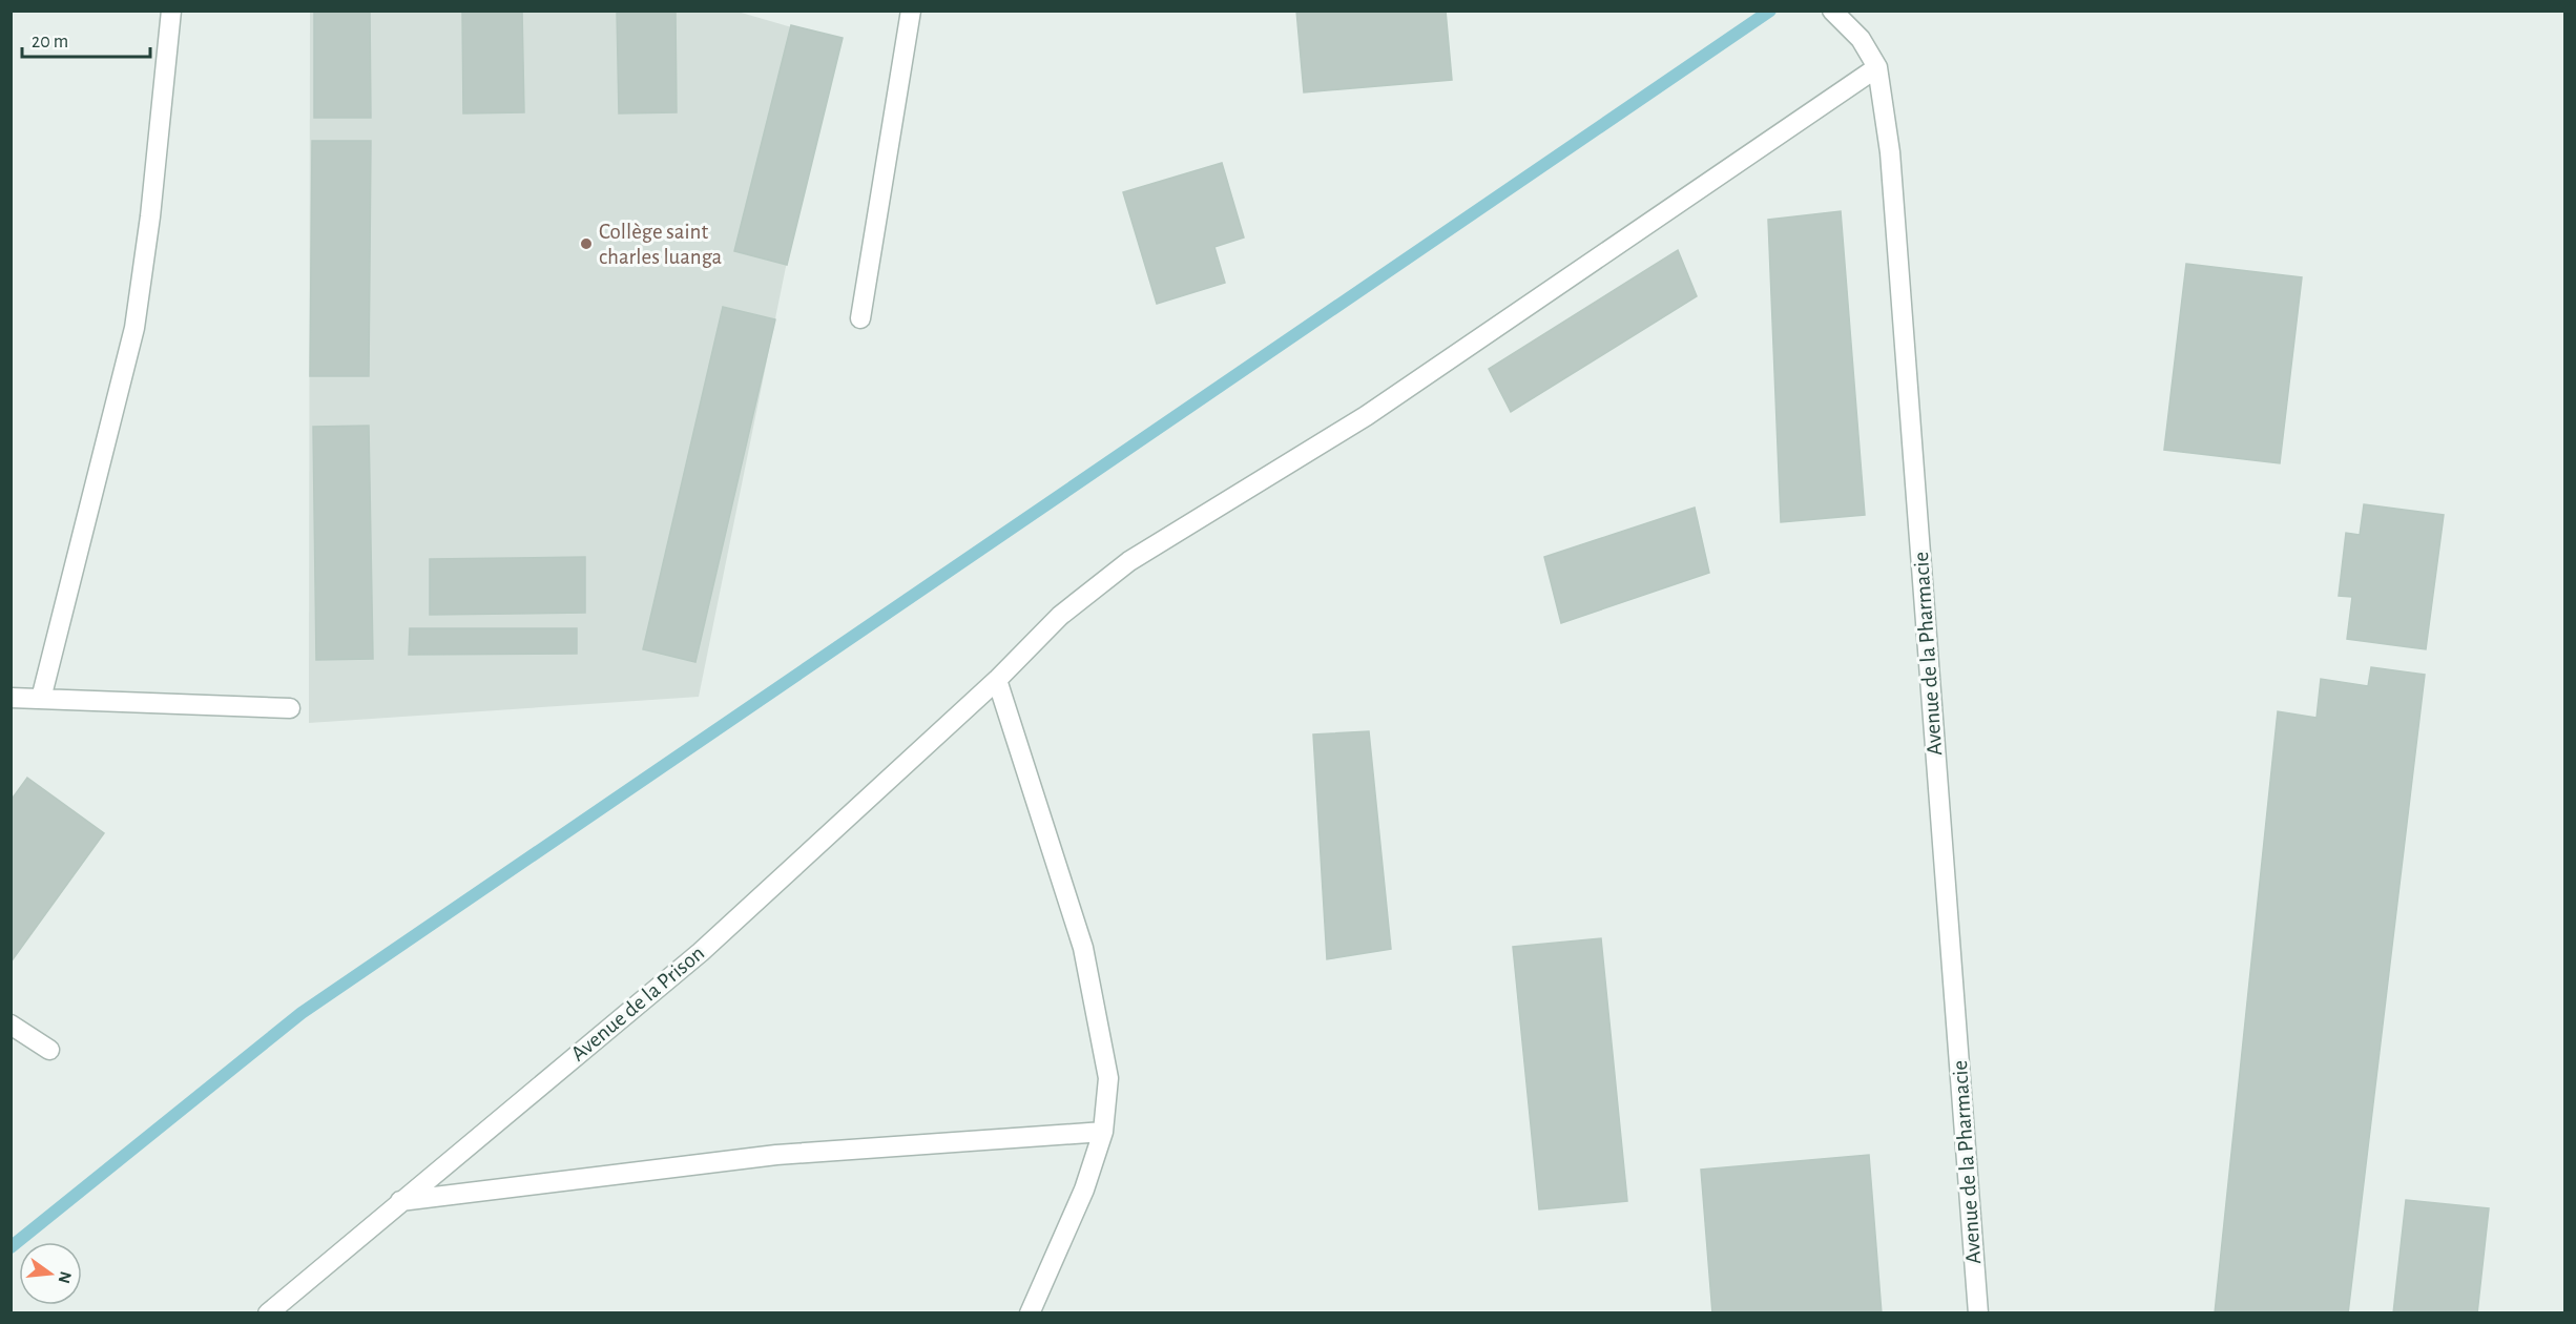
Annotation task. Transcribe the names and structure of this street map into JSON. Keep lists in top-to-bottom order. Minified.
{"streets":{"street":["Avenue de la Pharmacie","Avenue de la Prison"]},"crossings":[["Avenue de la Pharmacie","Avenue de la Prison"]],"places":["Collège saint charles luanga"],"scale_bar":"20 m","north":"right"}
